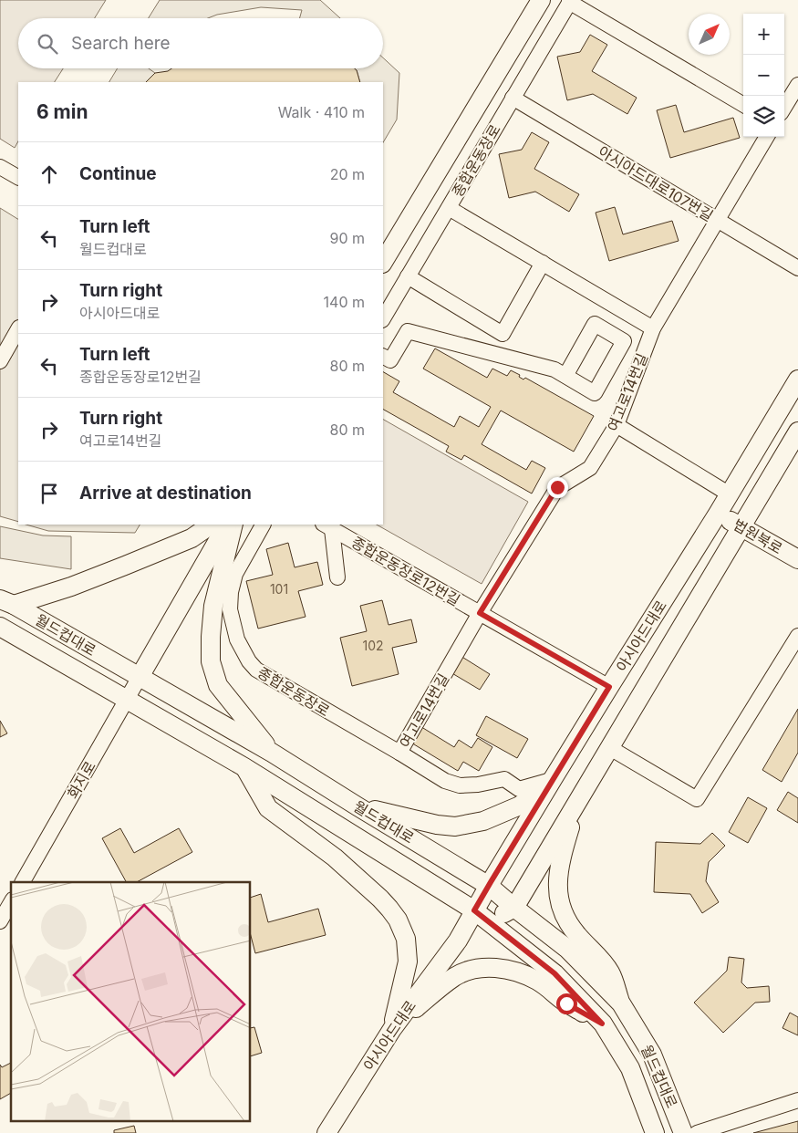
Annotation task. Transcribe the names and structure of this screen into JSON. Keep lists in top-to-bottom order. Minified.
{"streets":{"main road":["종합운동장로","법원북로","월드컵대로","아시아드대로"],"street":["아시아드대로107번길","여고로14번길","종합운동장로12번길","화지로"]},"crossings":[["종합운동장로","아시아드대로107번길"],["종합운동장로","여고로14번길"],["종합운동장로","아시아드대로"],["아시아드대로107번길","여고로14번길"],["여고로14번길","종합운동장로12번길"],["법원북로","아시아드대로"],["종합운동장로12번길","아시아드대로"],["월드컵대로","아시아드대로"],["월드컵대로","화지로"]],"house_numbers":["101","102"],"north":"top right","page":{"map_buttons":["+","−"],"search":"Search here","heading":["6 min","Walk · 410 m"],"list":[["Continue","20 m"],["Turn left","월드컵대로","90 m"],["Turn right","아시아드대로","140 m"],["Turn left","종합운동장로12번길","80 m"],["Turn right","여고로14번길","80 m"],"Arrive at destination"]}}
